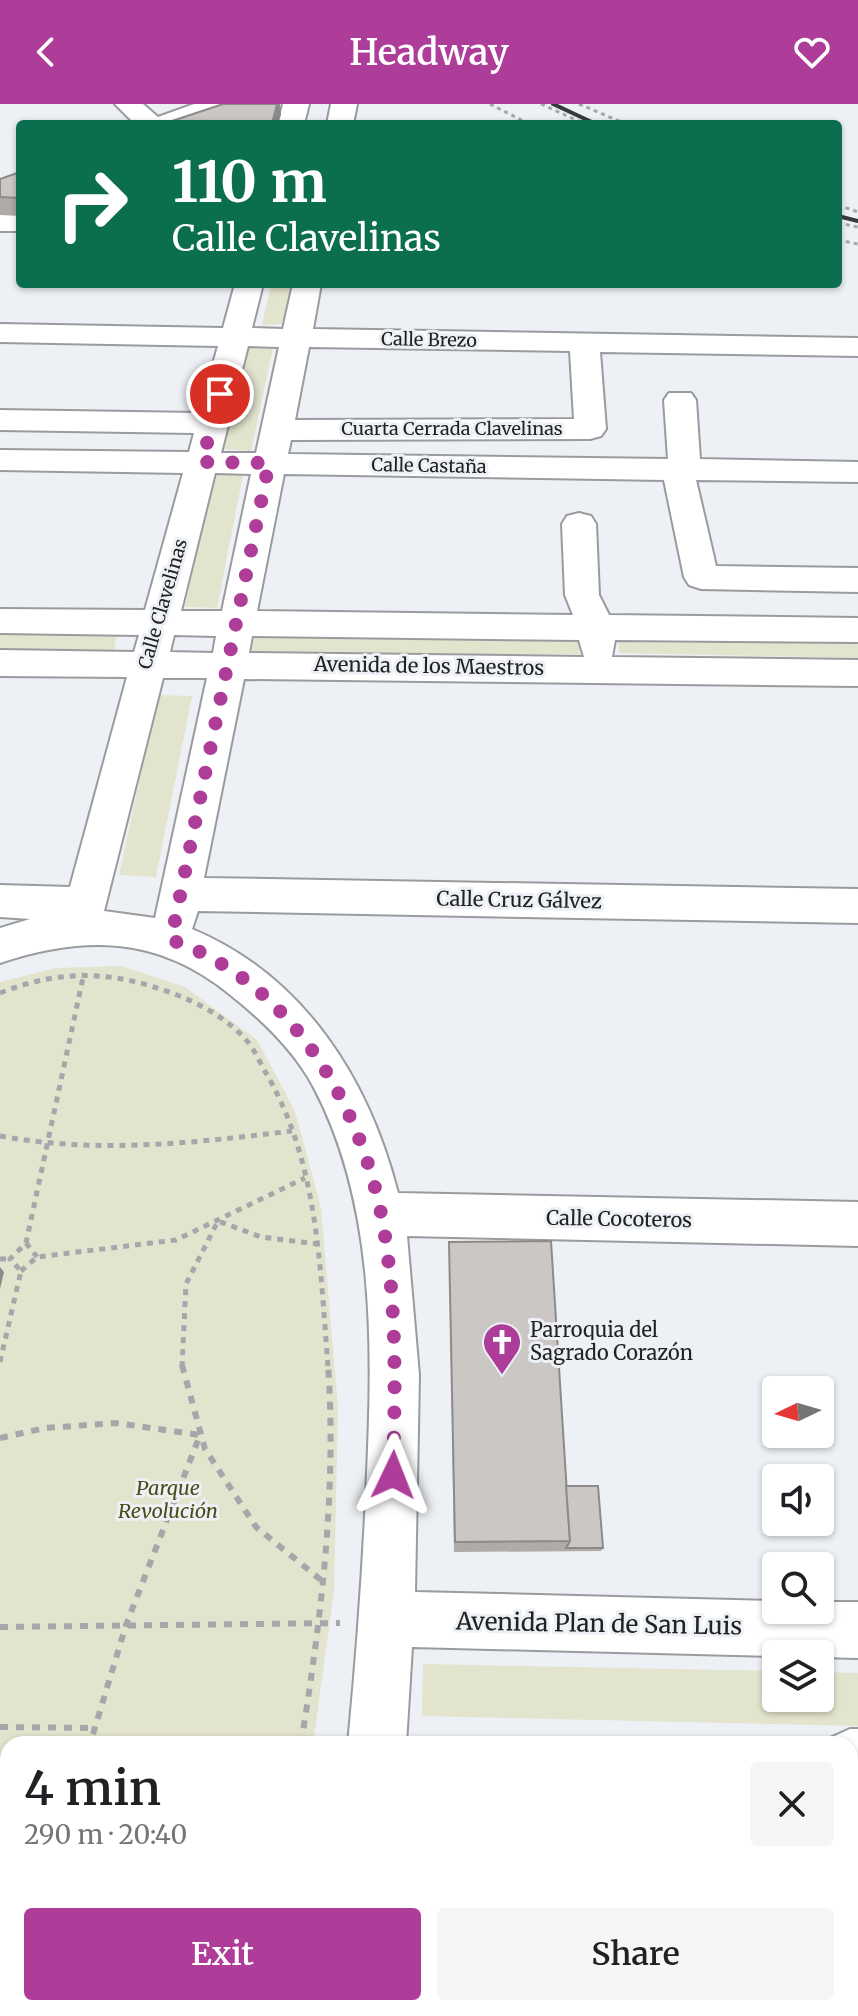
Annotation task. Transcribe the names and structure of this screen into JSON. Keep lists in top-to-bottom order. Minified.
{"streets":{"street":["Calle Brezo","Cuarta Cerrada Clavelinas","Calle Castaña","Calle Clavelinas","Avenida de los Maestros","Calle Cruz Gálvez","Calle Cocoteros","Avenida Plan de San Luis"]},"crossings":[["Calle Brezo","Cuarta Cerrada Clavelinas"],["Calle Brezo","Calle Clavelinas"],["Cuarta Cerrada Clavelinas","Calle Castaña"],["Calle Castaña","Calle Clavelinas"],["Calle Clavelinas","Avenida de los Maestros"]],"parks":["Parque Revolución"],"places":{"church":["Parroquia del Sagrado Corazón"]},"north":"left","page":{"header":"Headway","turn":["110 m","Calle Clavelinas"],"heading":["4 min","290 m · 20:40"],"buttons":["Exit","Share"]}}
